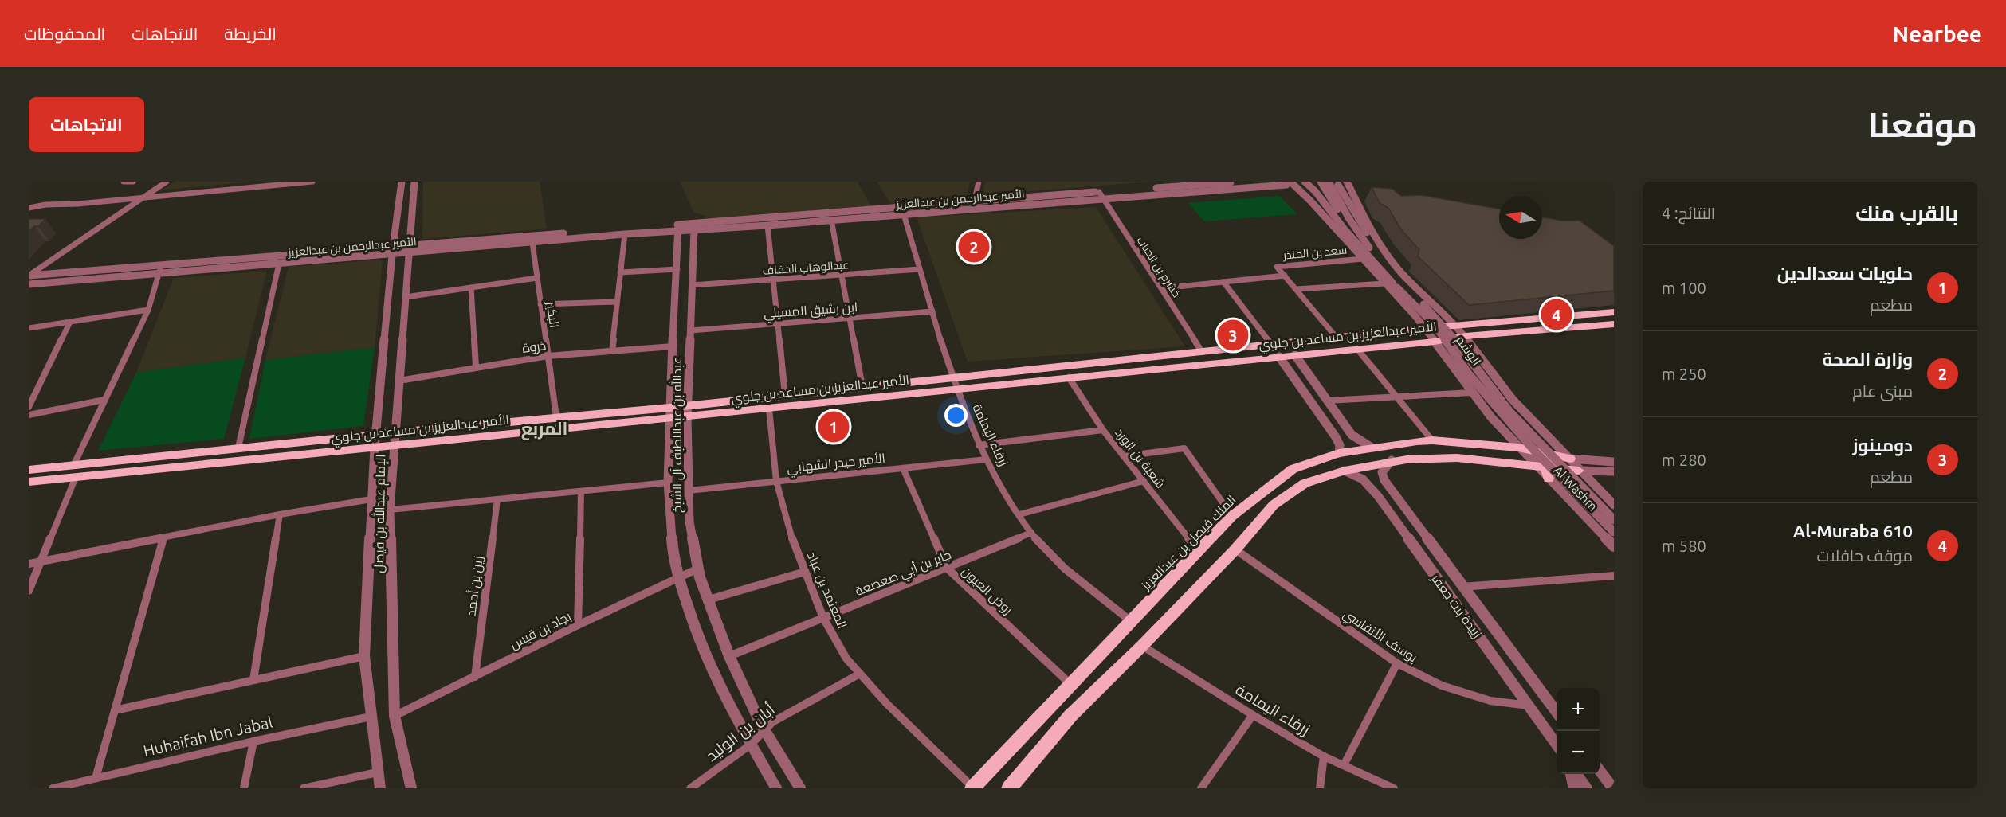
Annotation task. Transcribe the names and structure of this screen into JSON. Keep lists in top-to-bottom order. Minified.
{"streets":{"main road":["الأمير عبدالعزيز بن مساعد بن جلوي","الملك فيصل بن عبدالعزيز"],"street":["الأمير عبدالرحمن بن عبدالعزيز","سعد بن المنذر","خشرم بن الحباب","عبدالوهاب الخفاف","ابن رشيق المسيلي","البكير","ذروة","الوشم","عبدالله بن عبداللطيف آل الشيخ","زرقاء اليمامة","شعبة بن الورد","الأمير حيدر الشهابي","Al Washm","الإمام عبدالله بن فيصل","جابر بن أبي صعصعة","زين بن أحمد","المعتمد بن عباد","روض العيون","زبيدة بنت جعفر","بجاد بن قيس","يوسف الأنفاسي","أبان بن الوليد","Huhaifah Ibn Jabal"]},"crossings":[["الأمير عبدالرحمن بن عبدالعزيز","خشرم بن الحباب"],["الأمير عبدالرحمن بن عبدالعزيز","البكير"],["الأمير عبدالرحمن بن عبدالعزيز","الوشم"],["الأمير عبدالرحمن بن عبدالعزيز","عبدالله بن عبداللطيف آل الشيخ"],["الأمير عبدالرحمن بن عبدالعزيز","زرقاء اليمامة"],["الأمير عبدالرحمن بن عبدالعزيز","الإمام عبدالله بن فيصل"],["سعد بن المنذر","الأمير عبدالعزيز بن مساعد بن جلوي"],["سعد بن المنذر","الوشم"],["خشرم بن الحباب","الأمير عبدالعزيز بن مساعد بن جلوي"],["عبدالوهاب الخفاف","عبدالله بن عبداللطيف آل الشيخ"],["عبدالوهاب الخفاف","زرقاء اليمامة"],["ابن رشيق المسيلي","عبدالله بن عبداللطيف آل الشيخ"],["ابن رشيق المسيلي","زرقاء اليمامة"],["البكير","ذروة"],["الأمير عبدالعزيز بن مساعد بن جلوي","الوشم"],["الأمير عبدالعزيز بن مساعد بن جلوي","عبدالله بن عبداللطيف آل الشيخ"],["الأمير عبدالعزيز بن مساعد بن جلوي","زرقاء اليمامة"],["الأمير عبدالعزيز بن مساعد بن جلوي","شعبة بن الورد"],["الأمير عبدالعزيز بن مساعد بن جلوي","الإمام عبدالله بن فيصل"],["الأمير عبدالعزيز بن مساعد بن جلوي","المعتمد بن عباد"],["ذروة","عبدالله بن عبداللطيف آل الشيخ"],["ذروة","الإمام عبدالله بن فيصل"],["الوشم","Al Washm"],["الوشم","الملك فيصل بن عبدالعزيز"],["عبدالله بن عبداللطيف آل الشيخ","الأمير حيدر الشهابي"],["عبدالله بن عبداللطيف آل الشيخ","جابر بن أبي صعصعة"],["عبدالله بن عبداللطيف آل الشيخ","بجاد بن قيس"],["عبدالله بن عبداللطيف آل الشيخ","أبان بن الوليد"],["زرقاء اليمامة","الأمير حيدر الشهابي"],["زرقاء اليمامة","الملك فيصل بن عبدالعزيز"],["زرقاء اليمامة","جابر بن أبي صعصعة"],["شعبة بن الورد","الملك فيصل بن عبدالعزيز"],["الأمير حيدر الشهابي","المعتمد بن عباد"],["الأمير حيدر الشهابي","روض العيون"],["Al Washm","الملك فيصل بن عبدالعزيز"],["الإمام عبدالله بن فيصل","بجاد بن قيس"],["الإمام عبدالله بن فيصل","Huhaifah Ibn Jabal"],["الملك فيصل بن عبدالعزيز","المعتمد بن عباد"],["الملك فيصل بن عبدالعزيز","روض العيون"],["جابر بن أبي صعصعة","المعتمد بن عباد"],["جابر بن أبي صعصعة","روض العيون"],["زين بن أحمد","بجاد بن قيس"],["المعتمد بن عباد","أبان بن الوليد"],["زبيدة بنت جعفر","يوسف الأنفاسي"]],"districts":["المربع"],"north":"left","page":{"header":"Nearbee","nav":["الخريطة","الاتجاهات","المحفوظات"],"title":"موقعنا","buttons":"الاتجاهات","heading":["بالقرب منك","النتائج: 4"],"pins":["2","4","3","1"],"list":[{"mark":"1","name":"حلويات سعدالدين","note":"مطعم","value":"100 m"},{"mark":"2","name":"وزارة الصحة","note":"مبنى عام","value":"250 m"},{"mark":"3","name":"دومينوز","note":"مطعم","value":"280 m"},{"mark":"4","name":"Al-Muraba 610","note":"موقف حافلات","value":"580 m"}],"map_buttons":["+","−"]}}
